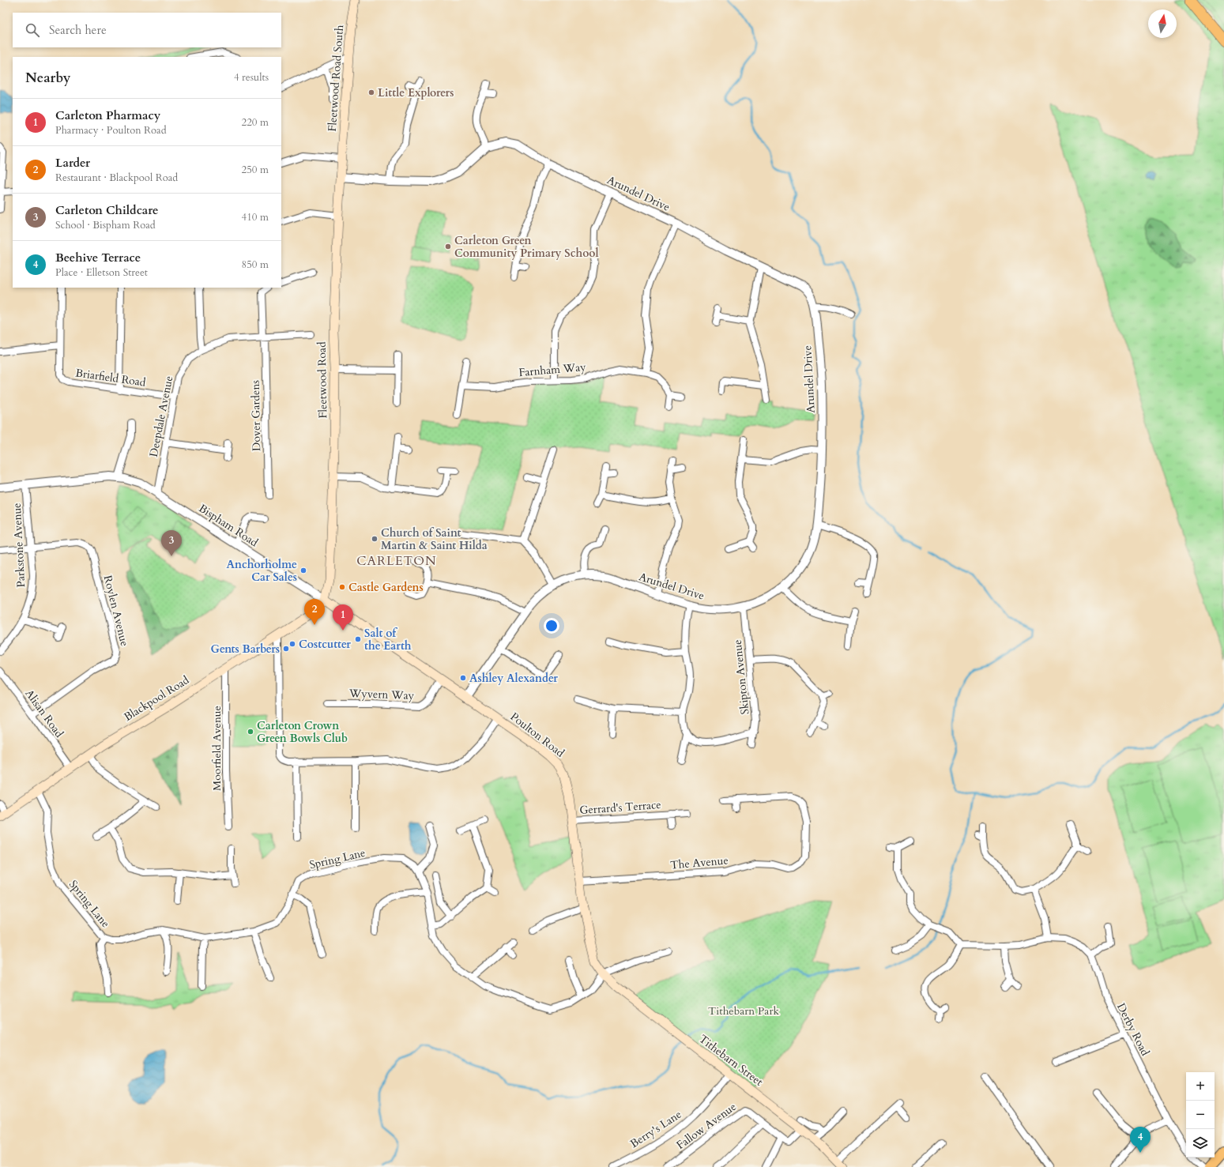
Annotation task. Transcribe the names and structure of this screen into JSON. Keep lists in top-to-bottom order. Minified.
{"streets":{"main road":["Fleetwood Road South","Fleetwood Road","Blackpool Road","Poulton Road","Tithebarn Street"],"street":["Arundel Drive","Farnham Way","Briarfield Road","Dover Gardens","Deepdale Avenue","Bispham Road","Parkstone Avenue","Roylen Avenue","Skipton Avenue","Wyvern Way","Alisan Road","Moorfield Avenue","Gerrard's Terrace","Spring Lane","The Avenue","Derby Road","Fallow Avenue","Berry's Lane"]},"crossings":[["Fleetwood Road South","Fleetwood Road"],["Arundel Drive","Fleetwood Road"],["Arundel Drive","Skipton Avenue"],["Arundel Drive","Poulton Road"],["Briarfield Road","Deepdale Avenue"],["Fleetwood Road","Bispham Road"],["Fleetwood Road","Blackpool Road"],["Fleetwood Road","Poulton Road"],["Dover Gardens","Deepdale Avenue"],["Deepdale Avenue","Bispham Road"],["Bispham Road","Parkstone Avenue"],["Bispham Road","Blackpool Road"],["Bispham Road","Poulton Road"],["Parkstone Avenue","Roylen Avenue"],["Roylen Avenue","Alisan Road"],["Wyvern Way","Poulton Road"],["Blackpool Road","Alisan Road"],["Blackpool Road","Poulton Road"],["Blackpool Road","Moorfield Avenue"],["Blackpool Road","Spring Lane"],["Poulton Road","Gerrard's Terrace"],["Poulton Road","Spring Lane"],["Poulton Road","The Avenue"],["Poulton Road","Tithebarn Street"],["Spring Lane","Tithebarn Street"],["Tithebarn Street","Berry's Lane"]],"districts":["CARLETON"],"parks":["Tithebarn Park"],"places":["Little Explorers","Carleton Green Community Primary School","Church of Saint Martin & Saint Hilda","Anchorholme Car Sales","Castle Gardens","Salt of the Earth","Costcutter","Gents Barbers","Ashley Alexander","Carleton Crown Green Bowls Club"],"north":"top","page":{"search":"Search here","heading":["Nearby","4 results"],"list":[{"mark":"1","name":"Carleton Pharmacy","note":"Pharmacy · Poulton Road","value":"220 m"},{"mark":"2","name":"Larder","note":"Restaurant · Blackpool Road","value":"250 m"},{"mark":"3","name":"Carleton Childcare","note":"School · Bispham Road","value":"410 m"},{"mark":"4","name":"Beehive Terrace","note":"Place · Elletson Street","value":"850 m"}],"pins":["3","2","1","4"],"map_buttons":["+","−"]}}
